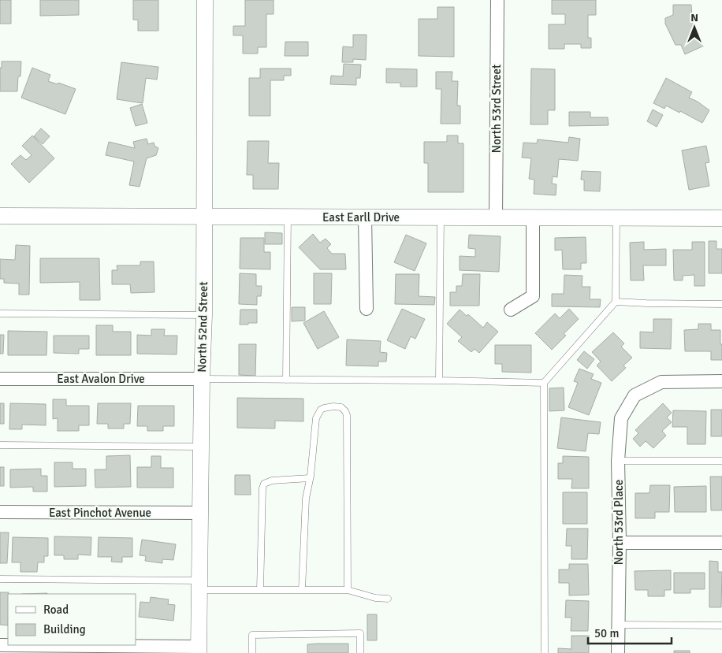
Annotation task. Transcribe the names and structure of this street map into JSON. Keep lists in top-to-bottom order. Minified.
{"streets":{"street":["North 53rd Street","East Earll Drive","North 52nd Street","East Avalon Drive","East Pinchot Avenue","North 53rd Place"]},"crossings":[["North 53rd Street","East Earll Drive"],["East Earll Drive","North 52nd Street"],["North 52nd Street","East Avalon Drive"],["North 52nd Street","East Pinchot Avenue"]],"legend":["Road","Building"],"scale_bar":"50 m","north":"top"}
